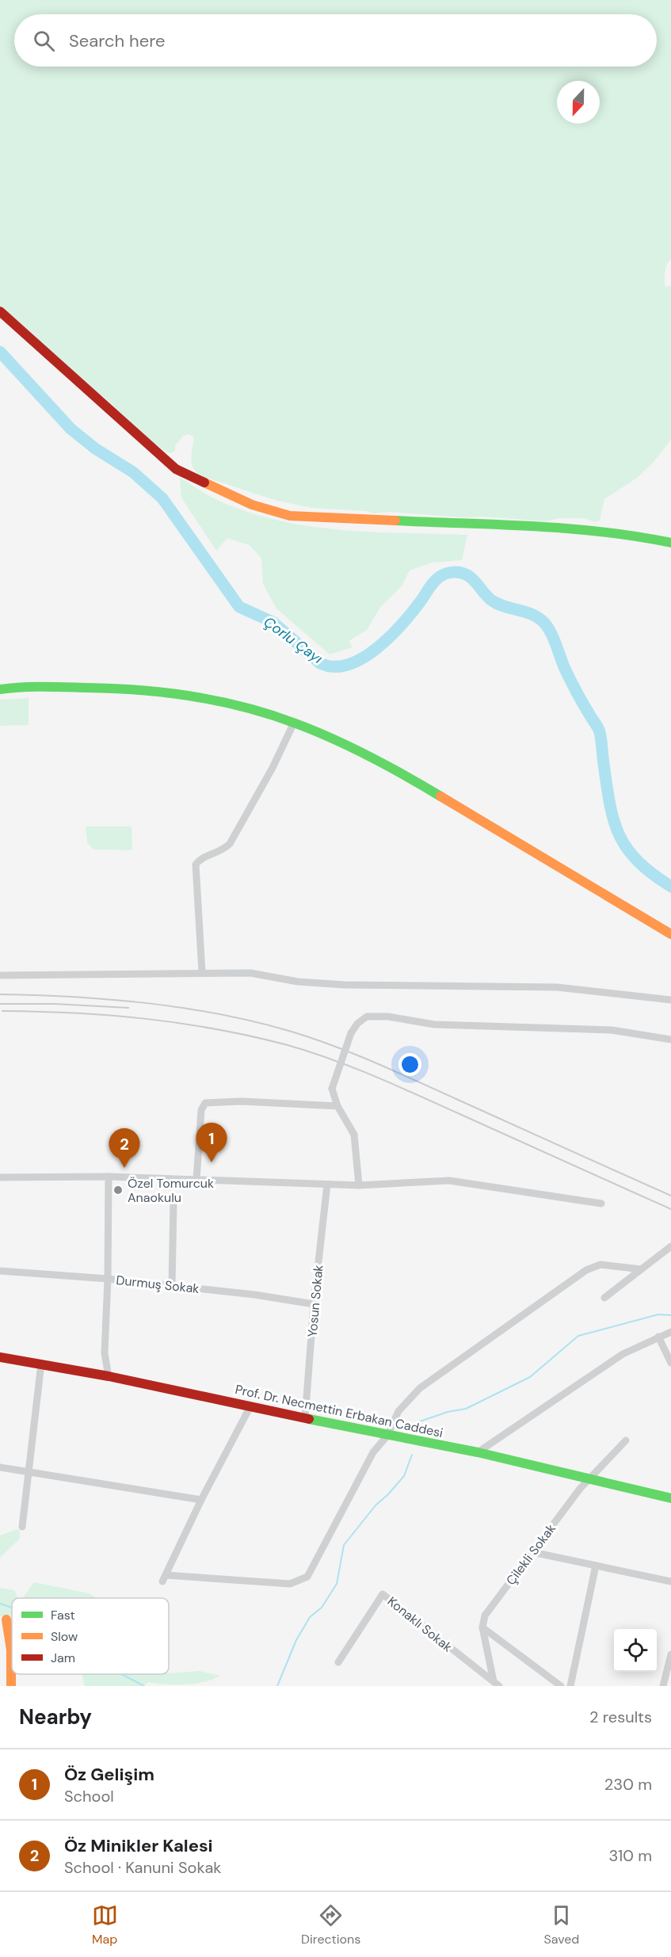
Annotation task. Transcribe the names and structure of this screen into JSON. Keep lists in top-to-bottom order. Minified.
{"streets":{"street":["Durmuş Sokak","Yosun Sokak","Prof. Dr. Necmettin Erbakan Caddesi","Çilekli Sokak","Konaklı Sokak"]},"crossings":[["Durmuş Sokak","Yosun Sokak"],["Yosun Sokak","Prof. Dr. Necmettin Erbakan Caddesi"],["Prof. Dr. Necmettin Erbakan Caddesi","Çilekli Sokak"]],"water":["Çorlu Çayı"],"places":["Özel Tomurcuk Anaokulu"],"legend":["Fast","Slow","Jam"],"north":"bottom","page":{"search":"Search here","pins":["1","2"],"heading":["Nearby","2 results"],"list":[{"mark":"1","name":"Öz Gelişim","note":"School","value":"230 m"},{"mark":"2","name":"Öz Minikler Kalesi","note":"School · Kanuni Sokak","value":"310 m"}],"nav":["Map","Directions","Saved"]}}
